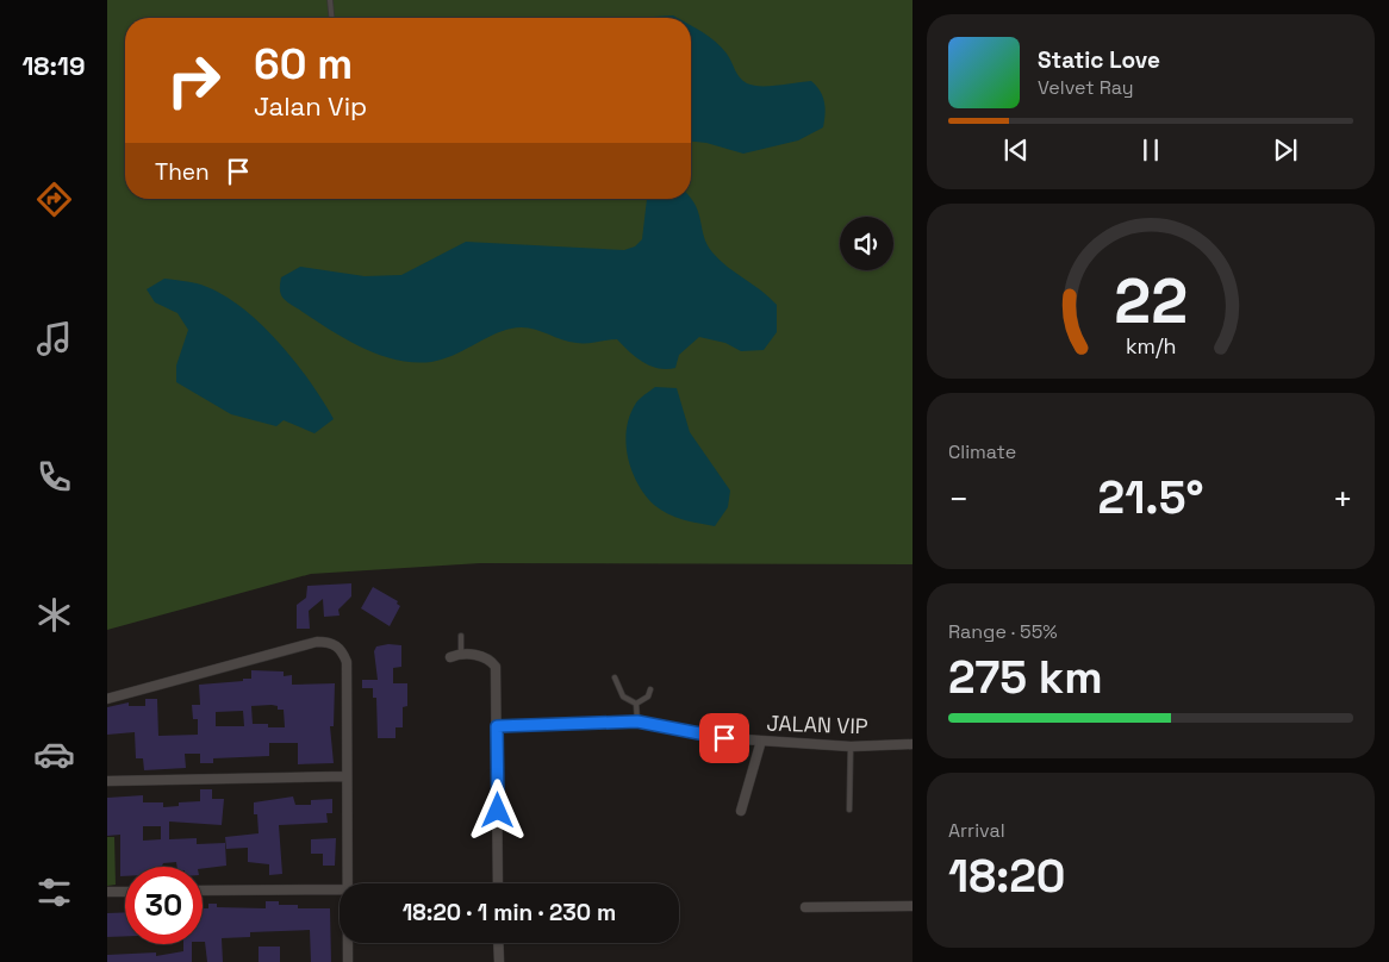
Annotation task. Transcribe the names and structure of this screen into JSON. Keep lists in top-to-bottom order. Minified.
{"streets":{"street":["JALAN VIP"]},"page":{"tabs":"18:19","turn":["60 m","Jalan Vip"],"song":["Static Love","Velvet Ray"],"then":"Then","tile":["Climate",["Range · 55%","275 km"],["Arrival","18:20"]],"heat":["−","21.5°","+"],"limit":"30","trip":"18:20 · 1 min · 230 m","gauge":["22","km/h"]}}
